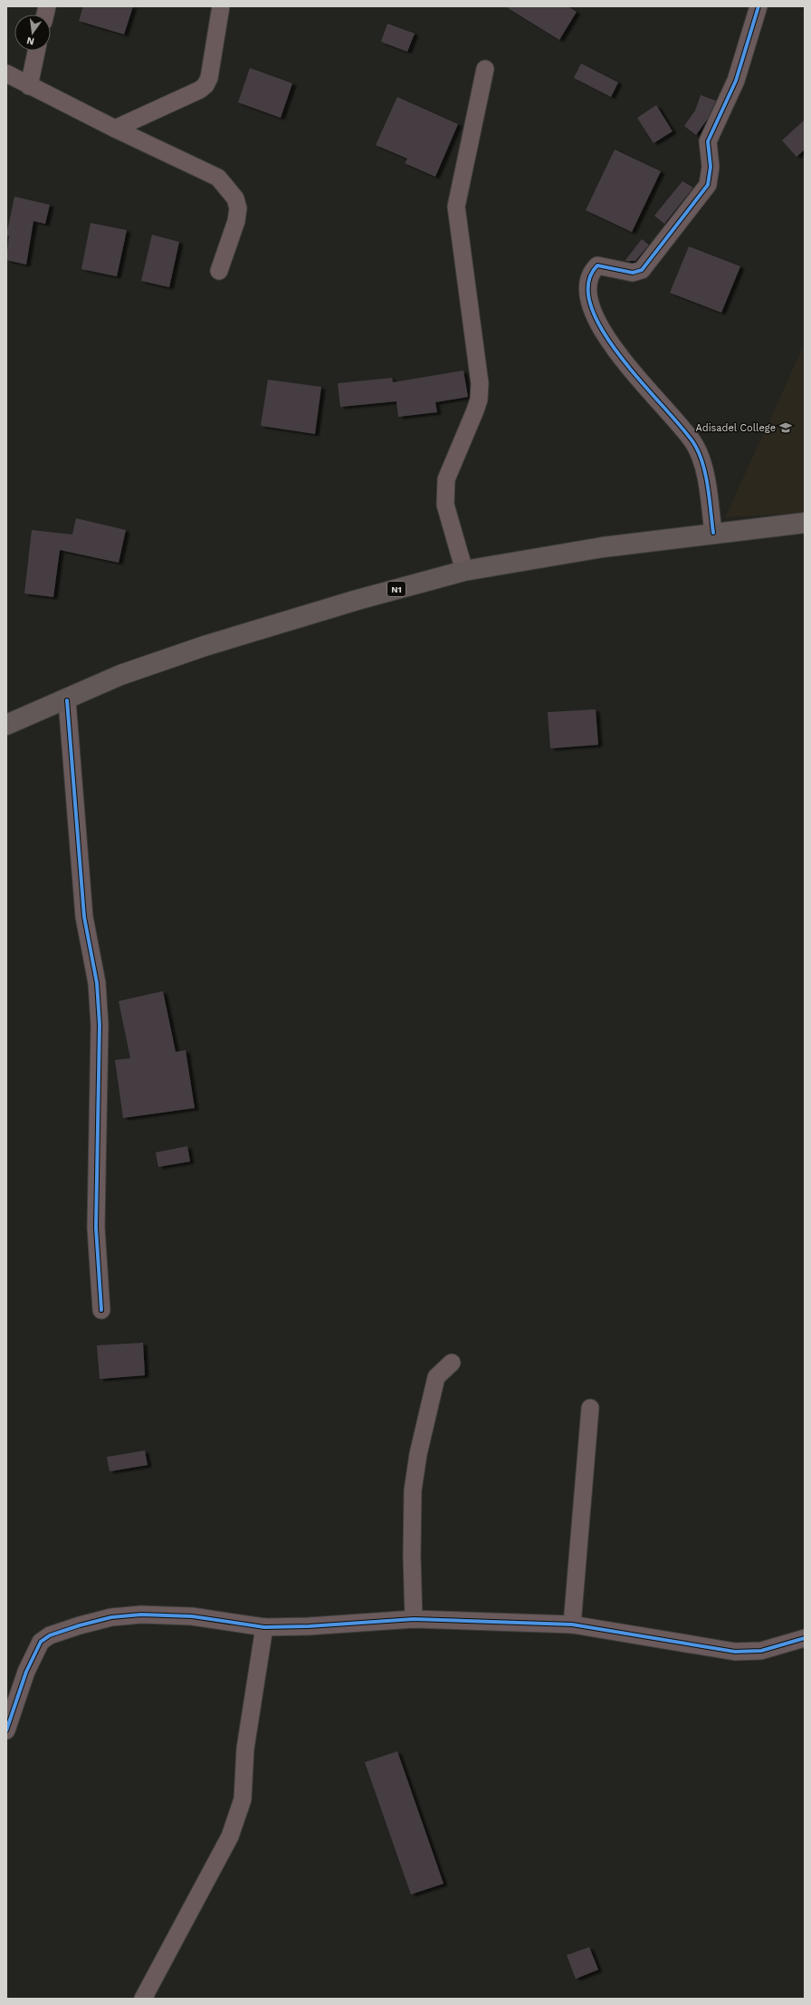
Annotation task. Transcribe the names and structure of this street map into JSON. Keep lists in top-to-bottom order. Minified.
{"streets":{"highway":["N1"]},"places":{"school or university":["Adisadel College"]},"north":"bottom"}
